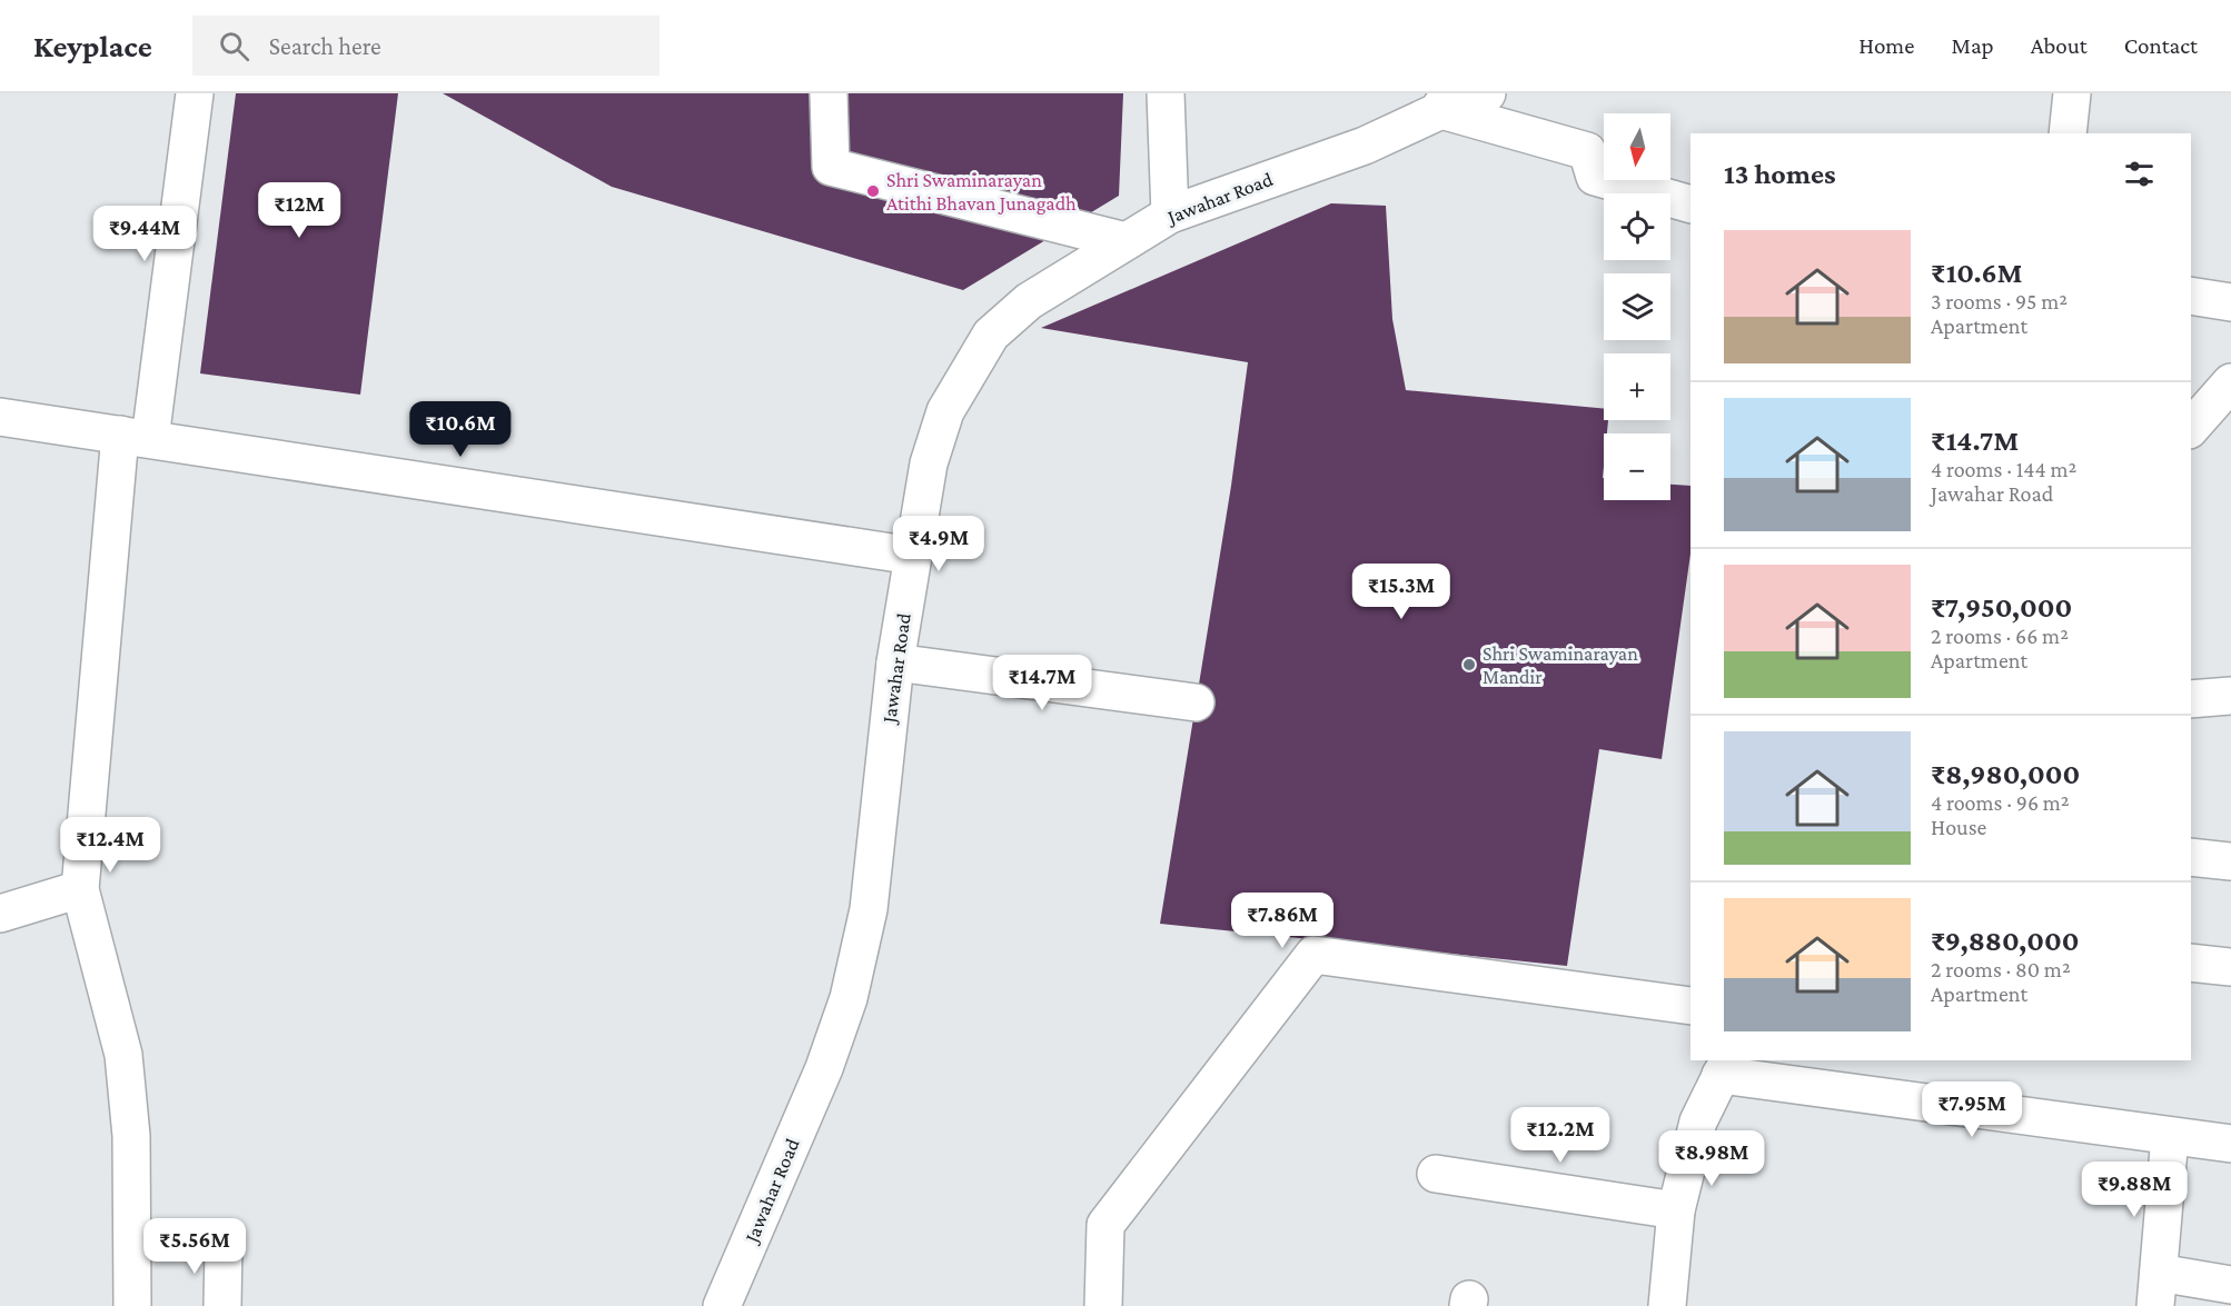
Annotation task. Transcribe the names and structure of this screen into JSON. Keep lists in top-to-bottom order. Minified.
{"streets":{"street":["Jawahar Road"]},"places":["Shri Swaminarayan Atithi Bhavan Junagadh","Shri Swaminarayan Mandir"],"north":"bottom","page":{"header":"Keyplace","search":"Search here","nav":["Home","Map","About","Contact"],"map_buttons":["+","−"],"heading":"13 homes","price":["₹12M","₹9.44M","₹10.6M","₹4.9M","₹15.3M","₹14.7M","₹12.4M","₹7.86M","₹7.95M","₹12.2M","₹8.98M","₹9.88M","₹5.56M"],"list":[{"name":"₹10.6M","note":"3 rooms · 95 m² · Apartment"},{"name":"₹14.7M","note":"4 rooms · 144 m² · Jawahar Road"},{"name":"₹7,950,000","note":"2 rooms · 66 m² · Apartment"},{"name":"₹8,980,000","note":"4 rooms · 96 m² · House"},{"name":"₹9,880,000","note":"2 rooms · 80 m² · Apartment"}]}}
